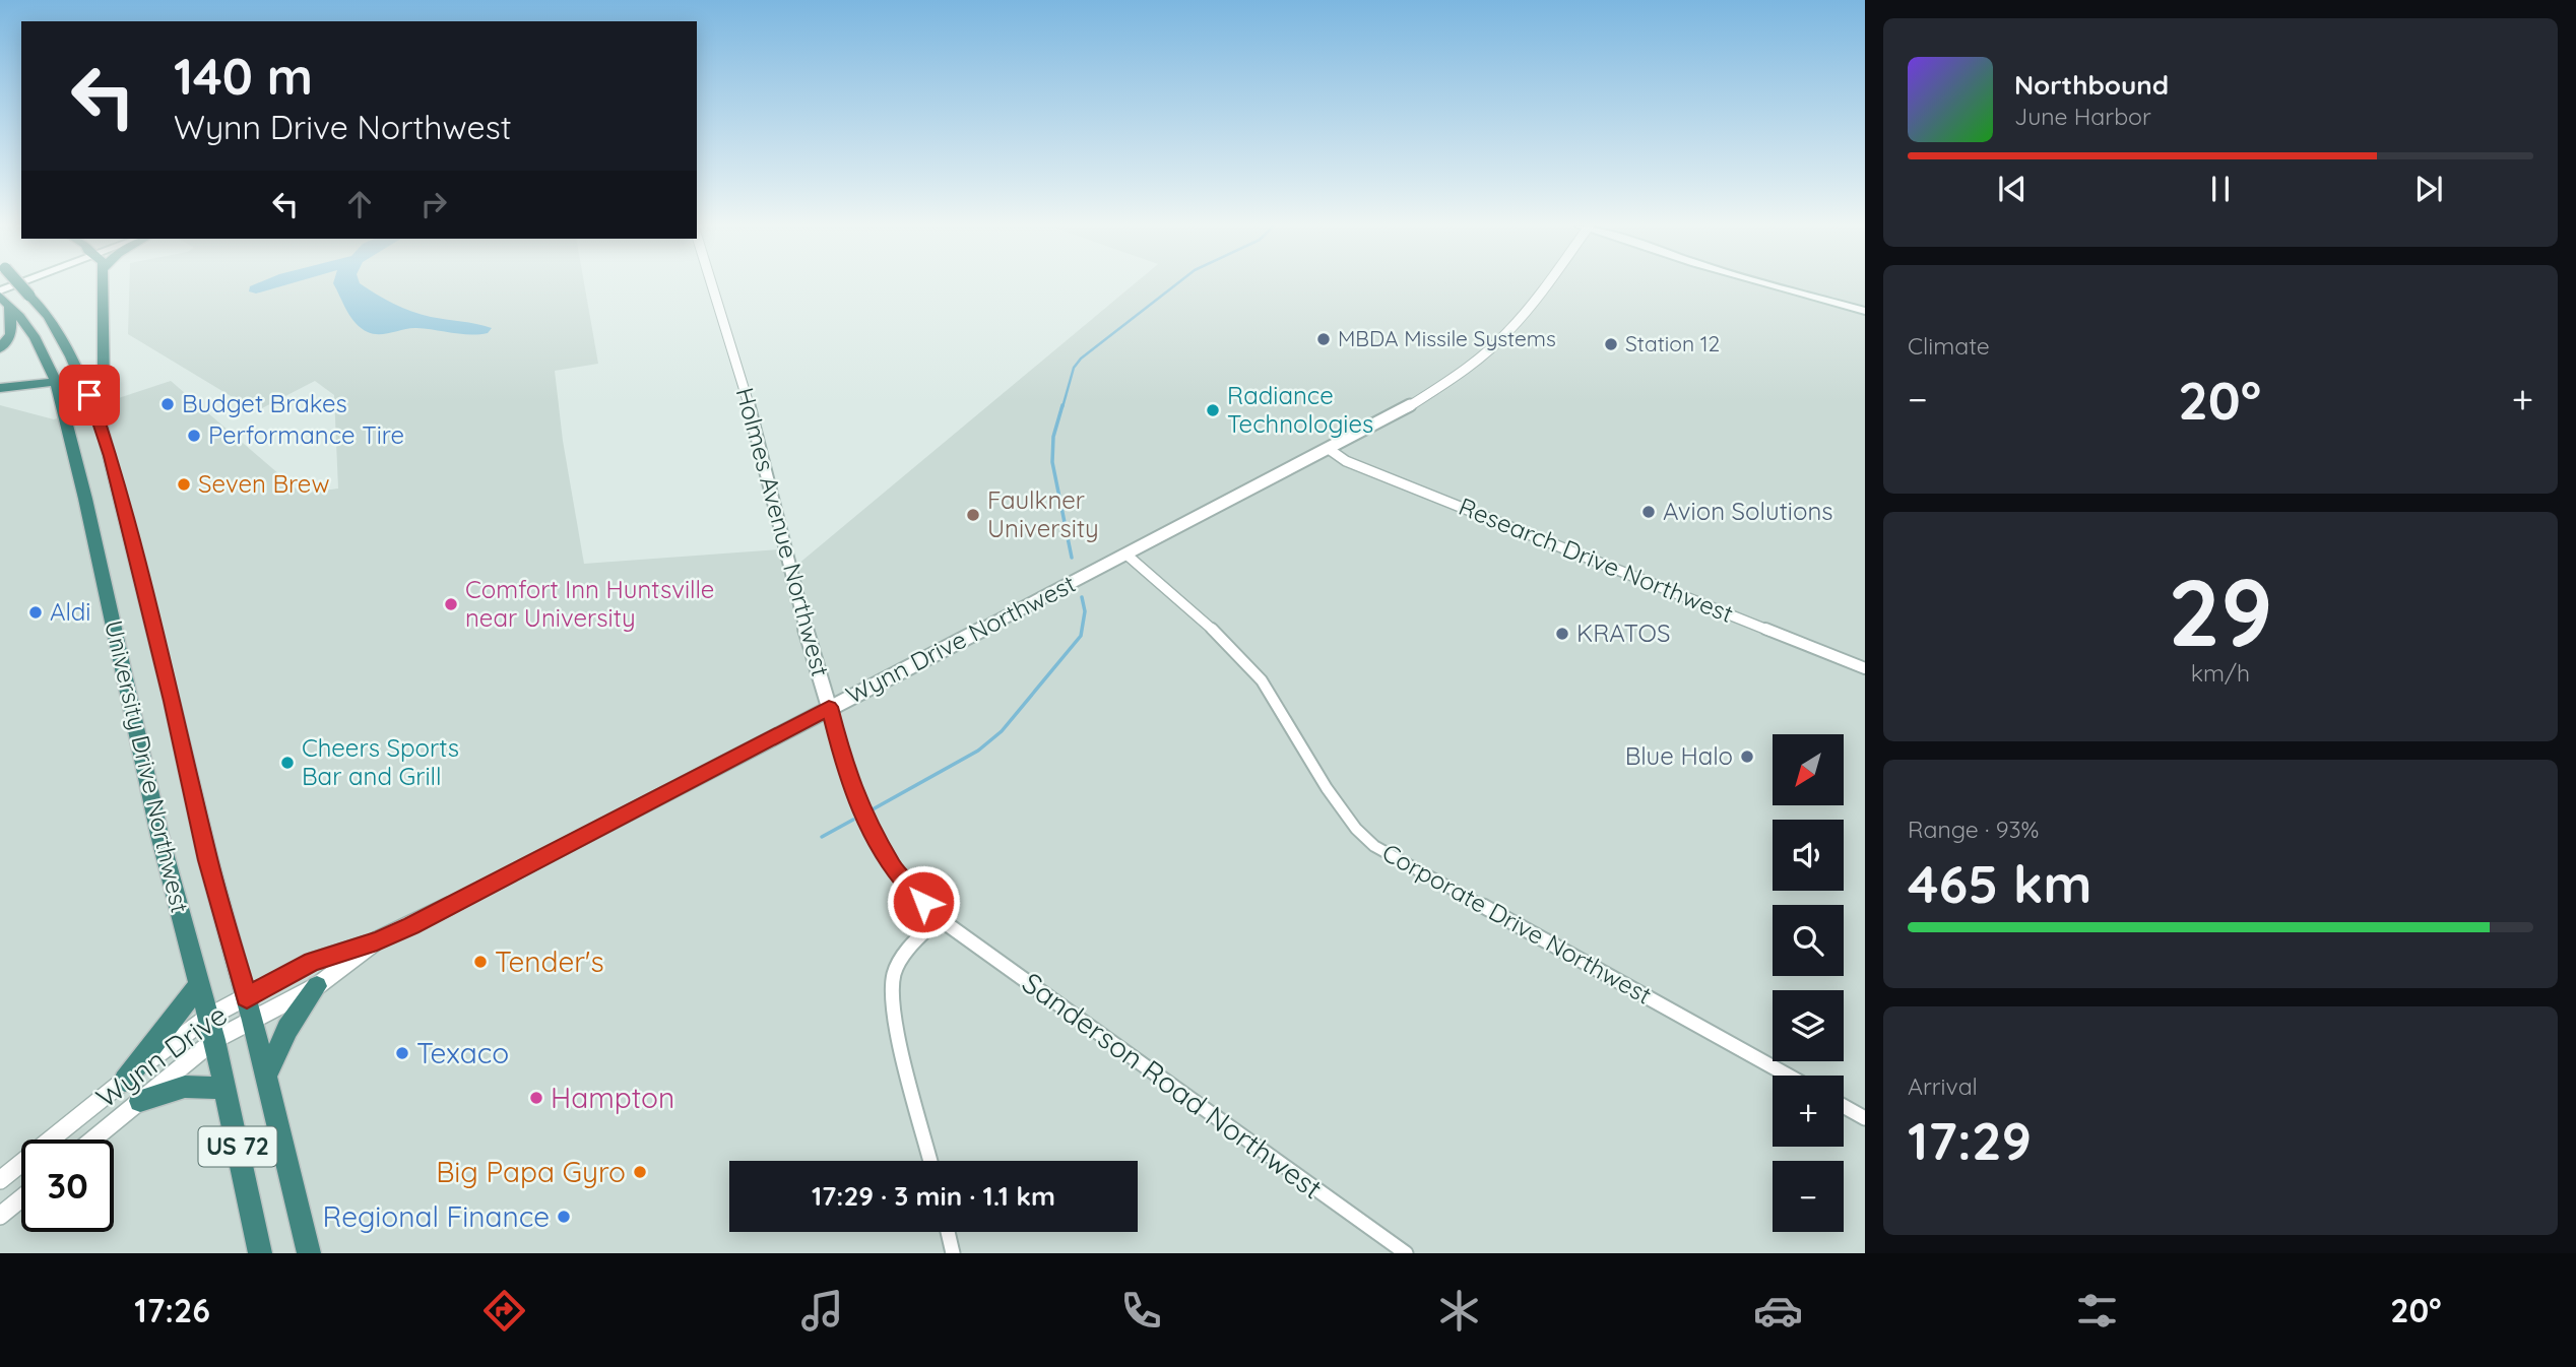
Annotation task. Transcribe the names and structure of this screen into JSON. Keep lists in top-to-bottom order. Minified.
{"streets":{"highway":["University Drive Northwest","US 72"],"street":["Holmes Avenue Northwest","Research Drive Northwest","Wynn Drive Northwest","Corporate Drive Northwest","Wynn Drive","Sanderson Road Northwest"]},"crossings":[["Holmes Avenue Northwest","Wynn Drive Northwest"],["Holmes Avenue Northwest","Sanderson Road Northwest"],["Research Drive Northwest","Wynn Drive Northwest"],["Wynn Drive Northwest","University Drive Northwest"],["Wynn Drive Northwest","Corporate Drive Northwest"],["Wynn Drive Northwest","Wynn Drive"],["University Drive Northwest","Wynn Drive"]],"places":["MBDA Missile Systems","Station 12","Budget Brakes","Radiance Technologies","Performance Tire","Seven Brew","Avion Solutions","Faulkner University","Comfort Inn Huntsville near University","Aldi","KRATOS","Blue Halo","Cheers Sports Bar and Grill","Tender's","Texaco","Hampton","Big Papa Gyro","Regional Finance"],"north":"bottom left","page":{"turn":["140 m","Wynn Drive Northwest"],"song":["Northbound","June Harbor"],"tile":["Climate",["29","km/h"],["Range · 93%","465 km"],["Arrival","17:29"]],"heat":["−","20°","+"],"map_buttons":["+","−"],"limit":"30","trip":"17:29 · 3 min · 1.1 km","tabs":["17:26","20°"]}}
